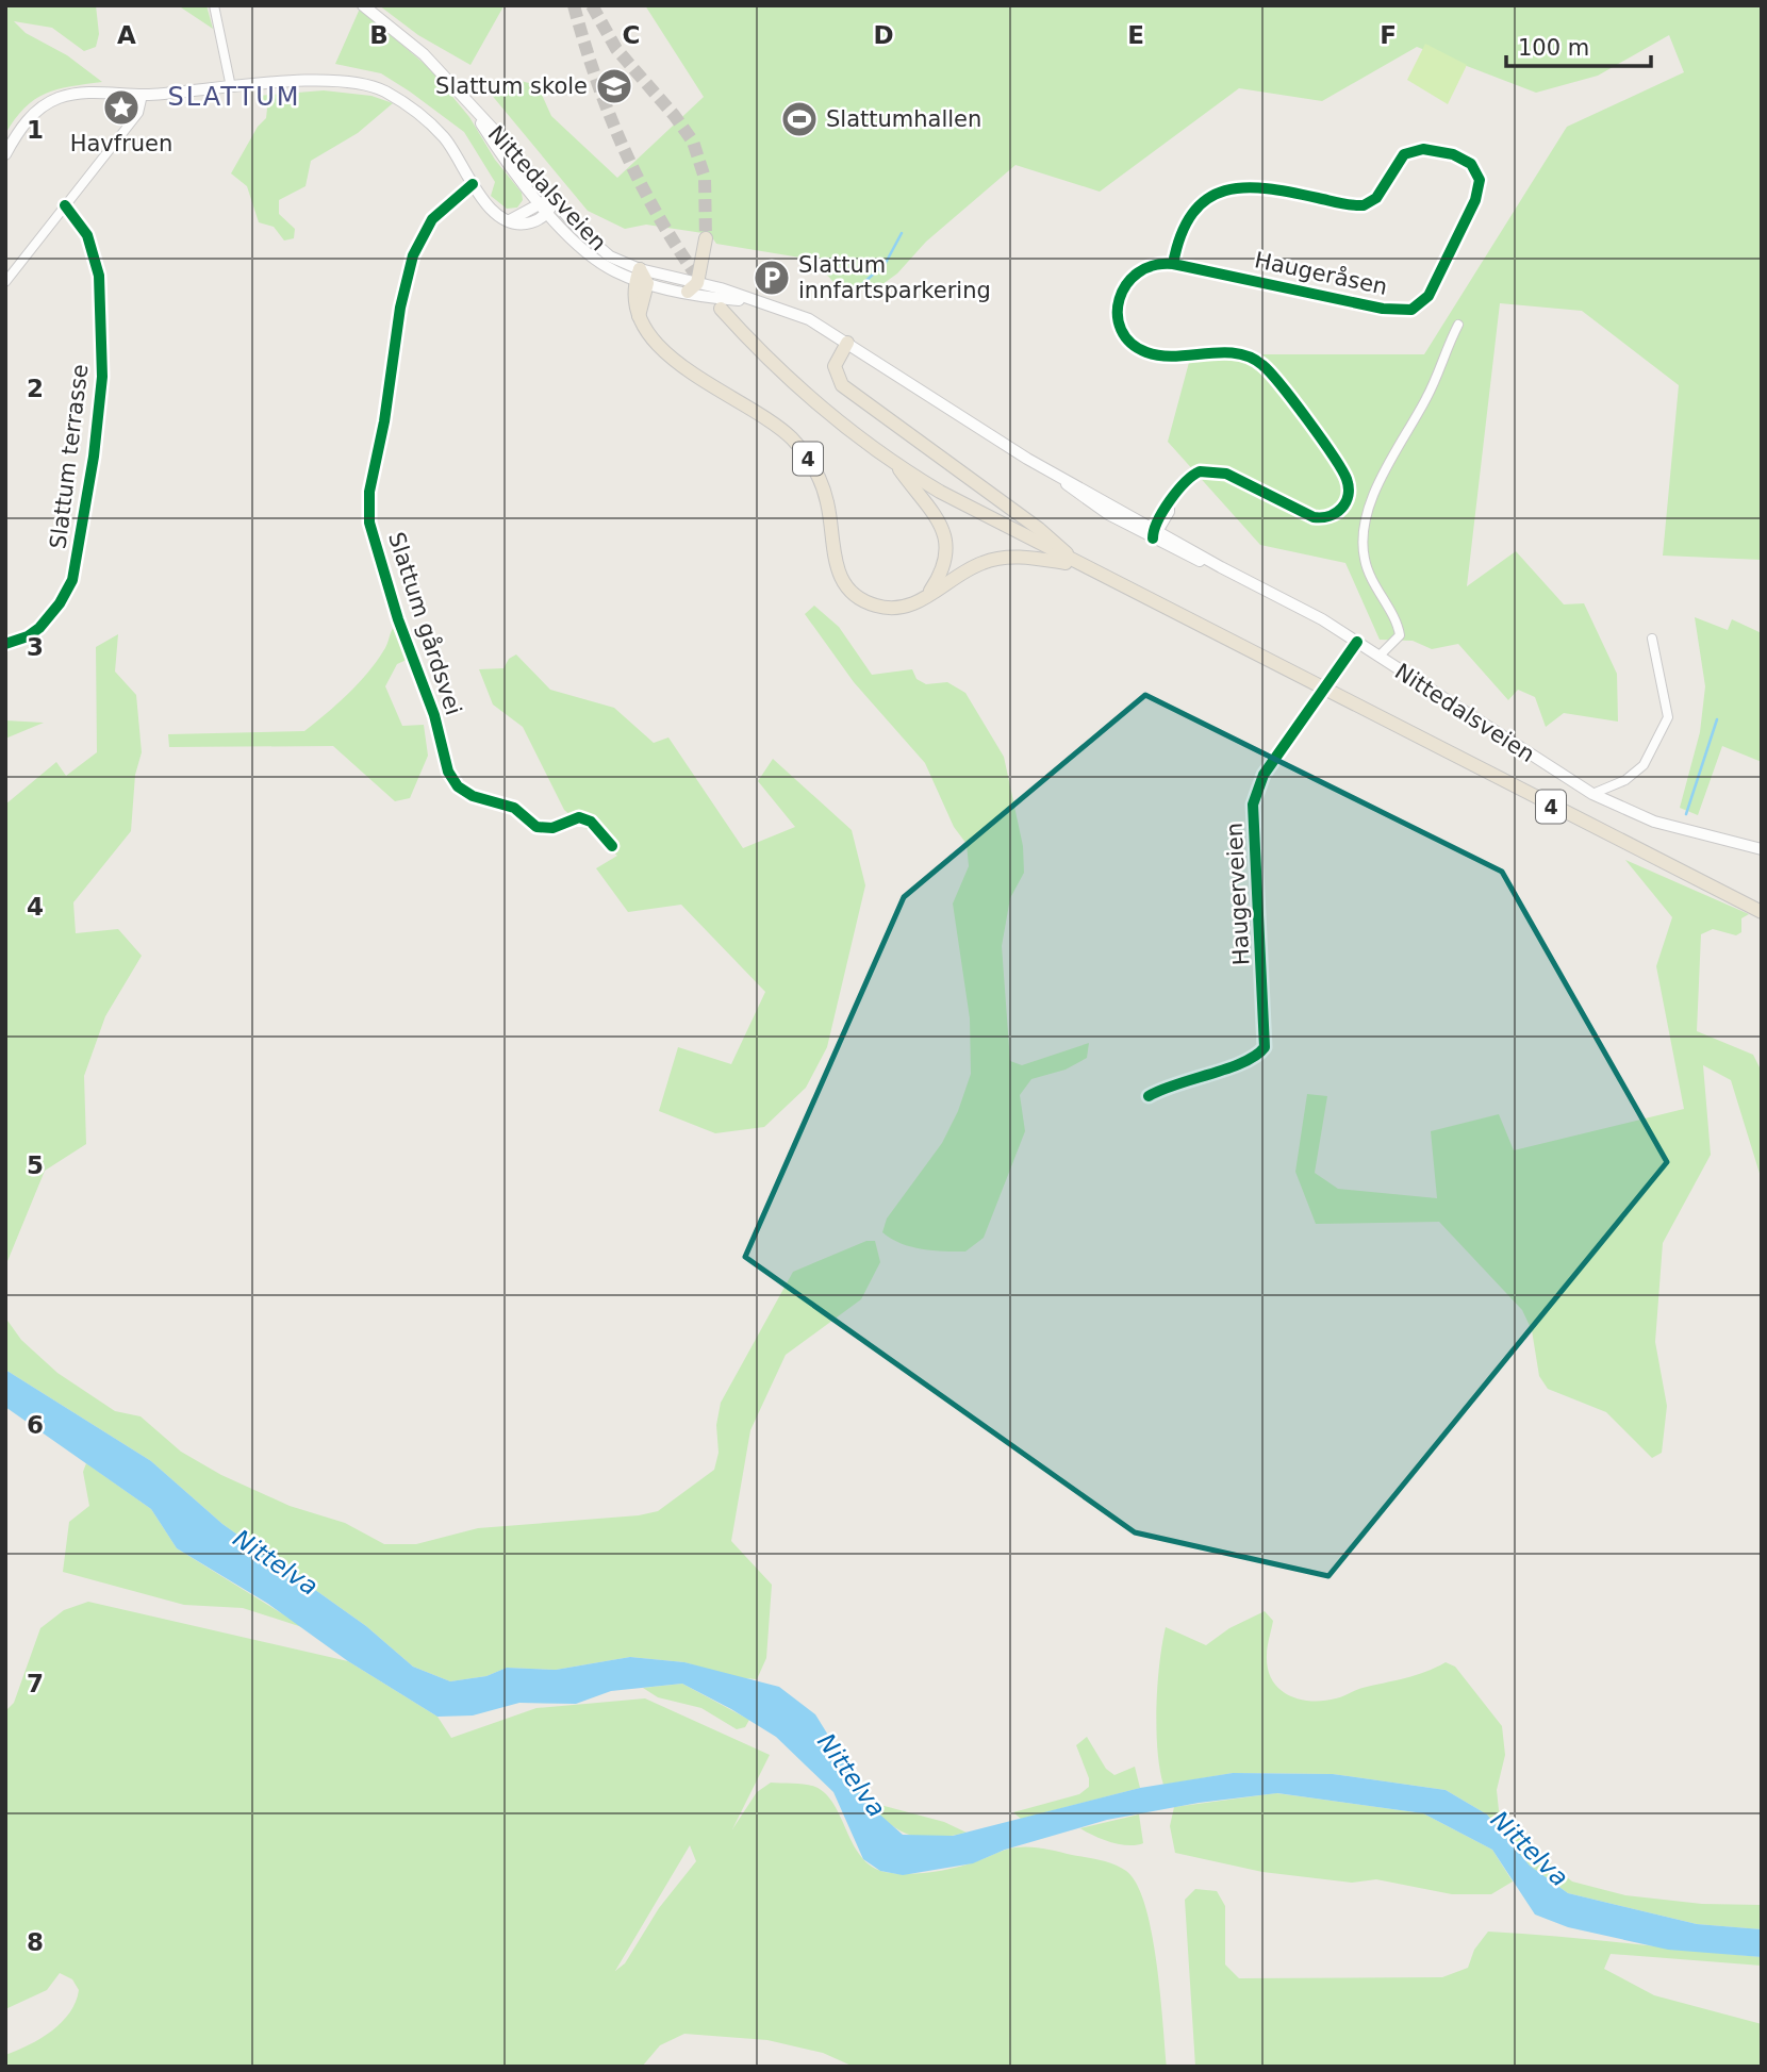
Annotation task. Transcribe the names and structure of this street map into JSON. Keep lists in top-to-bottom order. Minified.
{"streets":{"highway":["4"],"main road":["Nittedalsveien"],"street":["Haugeråsen","Slattum terrasse","Slattum gårdsvei","Haugerveien"]},"crossings":[["Nittedalsveien","Haugeråsen"],["Nittedalsveien","4"],["Nittedalsveien","Haugerveien"]],"districts":["SLATTUM"],"water":["Nittelva"],"places":{"school or university":["Slattum skole"],"place":["Havfruen"],"sports":["Slattumhallen"],"parking":["Slattum innfartsparkering"]},"scale_bar":"100 m","grid":{"columns":["A","B","C","D","E","F"],"rows":["1","2","3","4","5","6","7","8"]}}
